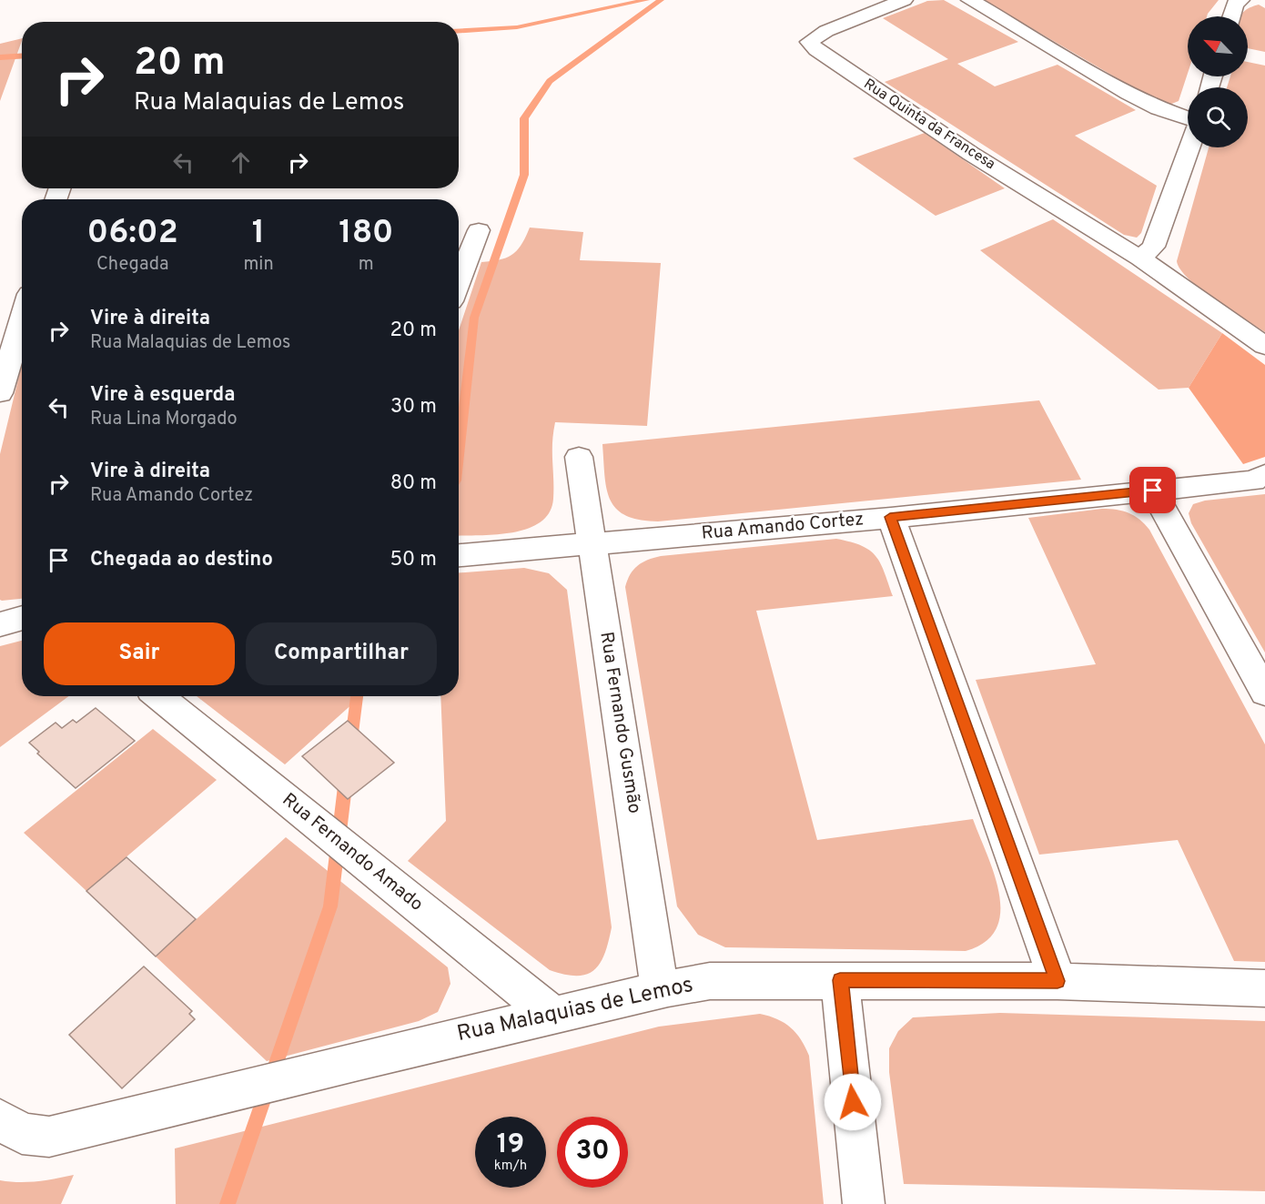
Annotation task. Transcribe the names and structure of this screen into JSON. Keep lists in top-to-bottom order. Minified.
{"streets":{"street":["Rua Quinta da Francesa","Rua Amando Cortez","Rua Fernando Gusmão","Rua Fernando Amado","Rua Malaquias de Lemos"]},"crossings":[["Rua Amando Cortez","Rua Fernando Gusmão"],["Rua Fernando Gusmão","Rua Malaquias de Lemos"],["Rua Fernando Amado","Rua Malaquias de Lemos"]],"north":"top left","page":{"turn":["20 m","Rua Malaquias de Lemos"],"eta":["06:02","Chegada","1","min","180","m"],"list":[{"name":"Vire à direita","note":"Rua Malaquias de Lemos","value":"20 m"},{"name":"Vire à esquerda","note":"Rua Lina Morgado","value":"30 m"},{"name":"Vire à direita","note":"Rua Amando Cortez","value":"80 m"},{"name":"Chegada ao destino","value":"50 m"}],"buttons":["Sair","Compartilhar"],"speed":"19 km/h","limit":"30"}}
